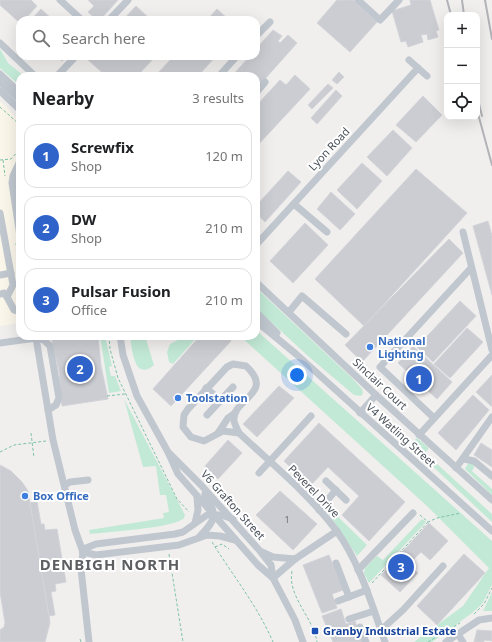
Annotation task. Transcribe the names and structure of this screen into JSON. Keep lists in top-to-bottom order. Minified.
{"streets":{"street":["Lyon Road","Sinclair Court","V4 Watling Street","Peverel Drive","V6 Grafton Street"]},"districts":["DENBIGH NORTH"],"places":{"other":["National Lighting","Toolstation","Box Office"],"transit":["Granby Industrial Estate"]},"house_numbers":["1"],"page":{"map_buttons":["+","−"],"search":"Search here","heading":["Nearby","3 results"],"list":[{"mark":"1","name":"Screwfix","note":"Shop","value":"120 m"},{"mark":"2","name":"DW","note":"Shop","value":"210 m"},{"mark":"3","name":"Pulsar Fusion","note":"Office","value":"210 m"}],"pins":["2","1","3"]}}
